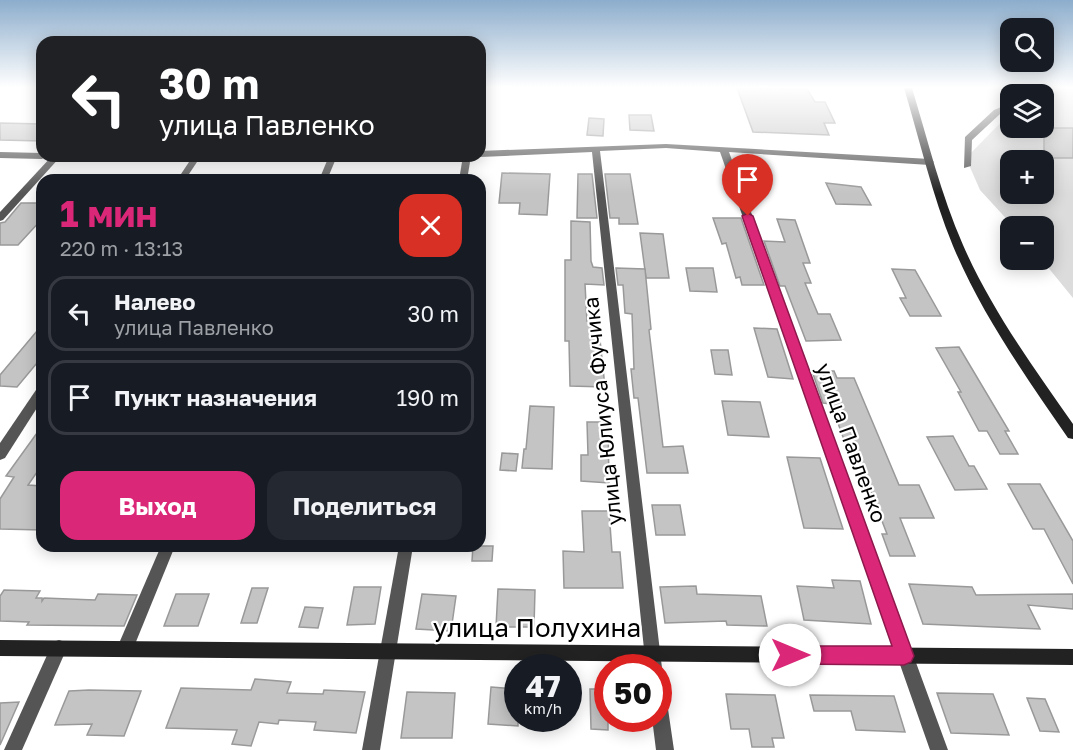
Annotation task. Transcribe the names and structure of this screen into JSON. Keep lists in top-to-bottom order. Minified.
{"streets":{"main road":["улица Полухина"],"street":["улица Юлиуса Фучика","улица Павленко"]},"crossings":[["улица Павленко","улица Полухина"]],"page":{"map_buttons":["+","−"],"turn":["30 m","улица Павленко"],"heading":["1 мин","220 m · 13:13"],"list":[{"name":"Налево","note":"улица Павленко","value":"30 m"},{"name":"Пункт назначения","value":"190 m"}],"buttons":["Выход","Поделиться"],"speed":"47 km/h","limit":"50"}}
